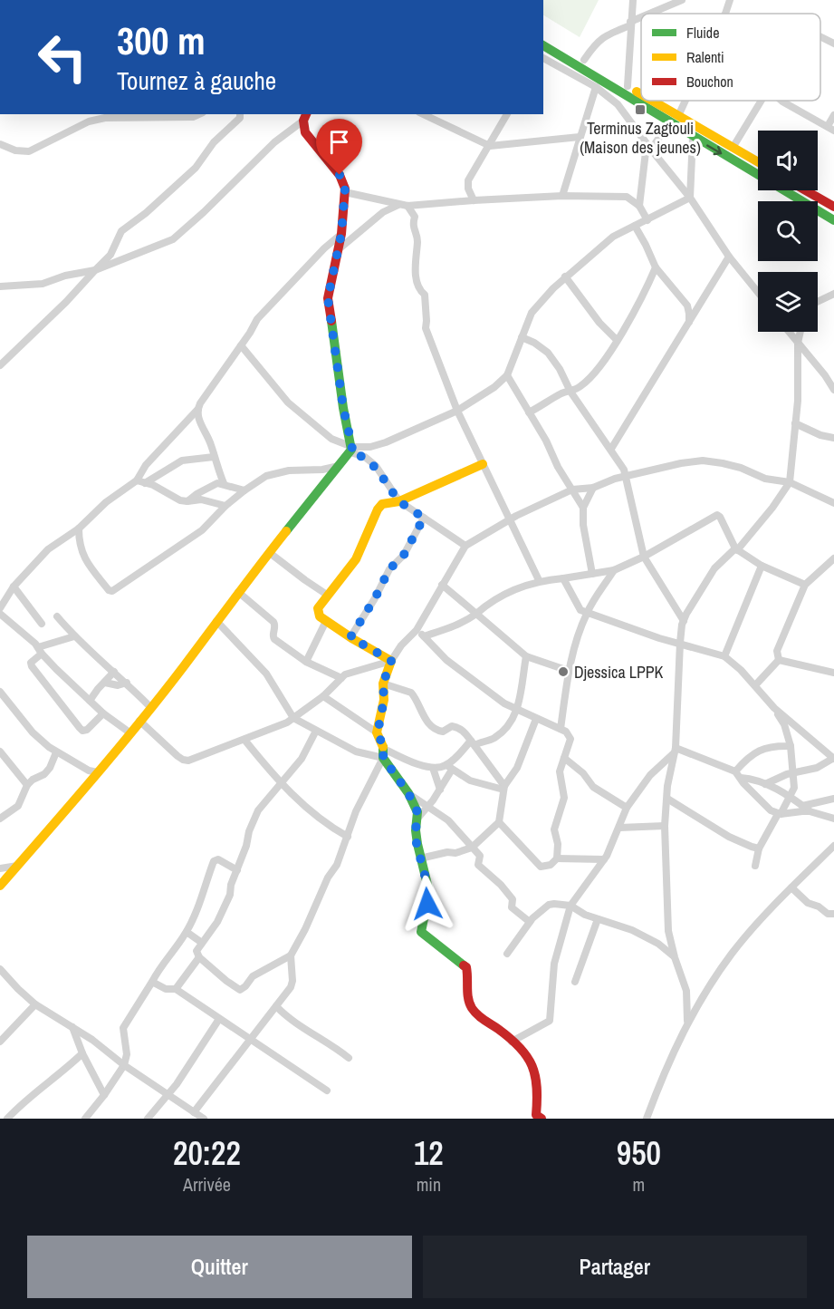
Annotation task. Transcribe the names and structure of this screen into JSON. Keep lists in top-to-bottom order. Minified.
{"places":{"transit":["Terminus Zagtouli (Maison des jeunes)"],"other":["Djessica LPPK"]},"legend":["Fluide","Ralenti","Bouchon"],"page":{"turn":["300 m","Tournez à gauche"],"eta":["20:22","Arrivée","12","min","950","m"],"buttons":["Quitter","Partager"]}}
